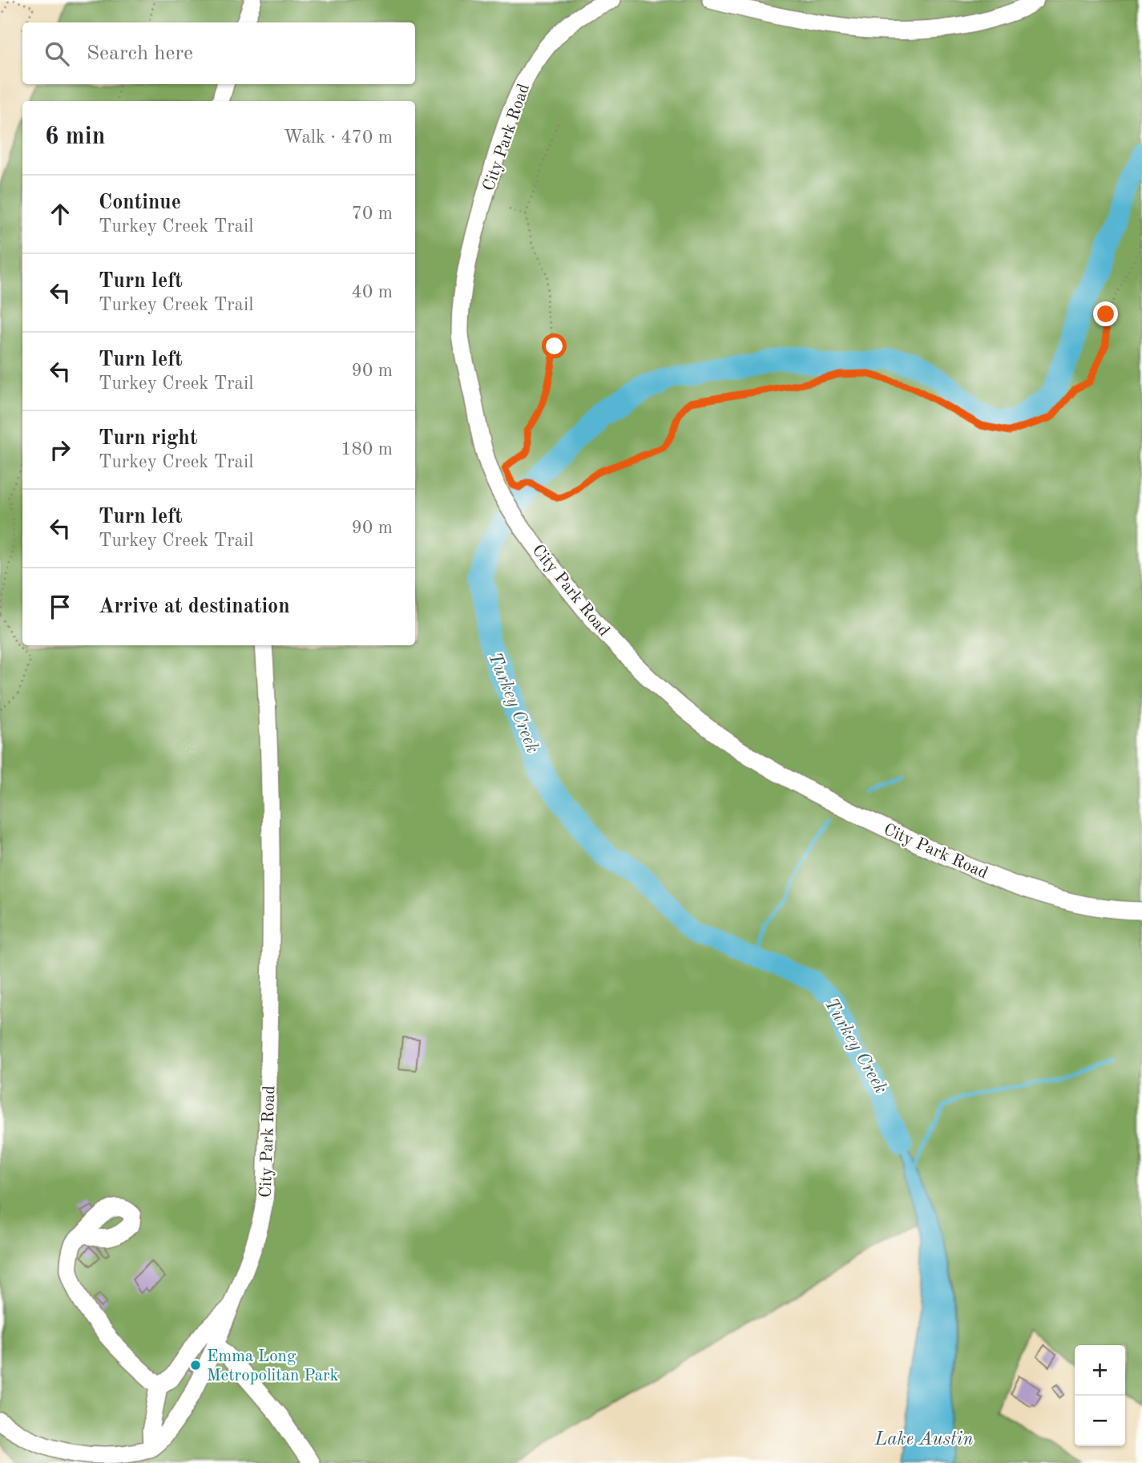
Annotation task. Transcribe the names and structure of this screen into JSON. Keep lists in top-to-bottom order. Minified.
{"streets":{"street":["City Park Road"]},"water":["Turkey Creek","Lake Austin"],"places":["Emma Long Metropolitan Park"],"page":{"search":"Search here","heading":["6 min","Walk · 470 m"],"list":[["Continue","Turkey Creek Trail","70 m"],["Turn left","Turkey Creek Trail","40 m"],["Turn left","Turkey Creek Trail","90 m"],["Turn right","Turkey Creek Trail","180 m"],["Turn left","Turkey Creek Trail","90 m"],"Arrive at destination"],"map_buttons":["+","−"]}}
